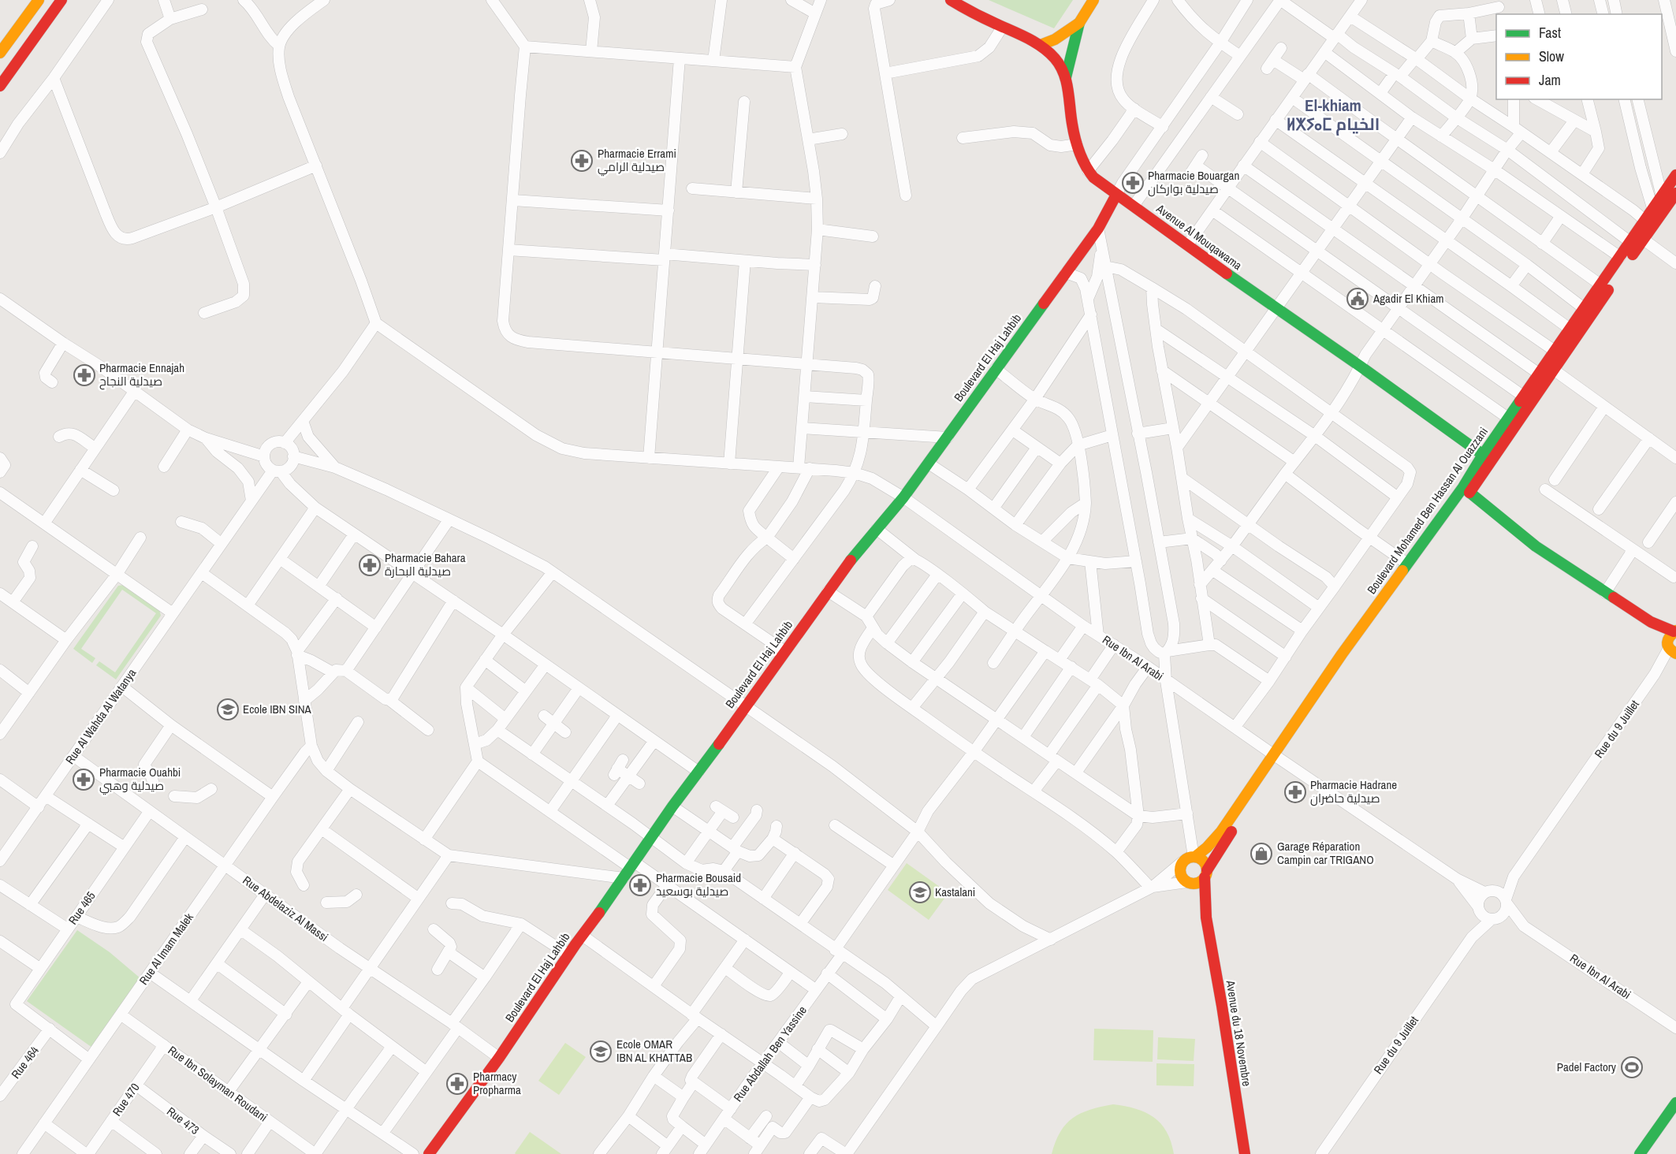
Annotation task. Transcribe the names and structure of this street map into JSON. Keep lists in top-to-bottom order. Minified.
{"streets":{"main road":["Avenue Al Mouqawama","Boulevard El Haj Lahbib","Boulevard Mohamed Ben Hassan Al Ouazzani","Avenue du 18 Novembre"],"street":["Rue Ibn Al Arabi","Rue Al Wahda Al Watanya","Rue du 9 Juillet","Rue 465","Rue Abdelaziz Al Massi","Rue Al Imam Malek","Rue Abdallah Ben Yassine","Rue 464","Rue Ibn Solayman Roudani","Rue 470","Rue 473"]},"crossings":[["Avenue Al Mouqawama","Boulevard El Haj Lahbib"],["Avenue Al Mouqawama","Boulevard Mohamed Ben Hassan Al Ouazzani"],["Boulevard El Haj Lahbib","Rue Ibn Al Arabi"],["Boulevard El Haj Lahbib","Rue Abdelaziz Al Massi"],["Boulevard Mohamed Ben Hassan Al Ouazzani","Rue Ibn Al Arabi"],["Boulevard Mohamed Ben Hassan Al Ouazzani","Avenue du 18 Novembre"],["Rue Ibn Al Arabi","Rue du 9 Juillet"],["Rue Al Wahda Al Watanya","Rue Abdelaziz Al Massi"],["Rue 465","Rue Abdelaziz Al Massi"],["Rue 465","Rue 464"],["Rue Abdelaziz Al Massi","Rue Al Imam Malek"],["Rue Al Imam Malek","Rue Ibn Solayman Roudani"],["Rue Ibn Solayman Roudani","Rue 470"],["Rue 470","Rue 473"]],"districts":["El-khiam ⵍⵅⵢⴰⵎ الخيام"],"places":{"pharmacy":["Pharmacie Errami صيدلية الرامي","Pharmacie Bouargan صيدلية بواركان","Pharmacie Ennajah صيدلية النجاح","Pharmacie Bahara صيدلية البحارة","Pharmacie Ouahbi صيدلية وهبي","Pharmacie Hadrane صيدلية حاضران","Pharmacie Bousaid صيدلية بوسعيد","Pharmacy Propharma"],"public building":["Agadir El Khiam"],"school or university":["Ecole IBN SINA","Kastalani","Ecole OMAR IBN AL KHATTAB"],"shop":["Garage Réparation Campin car TRIGANO"],"sports":["Padel Factory"]},"legend":["Fast","Slow","Jam"]}
